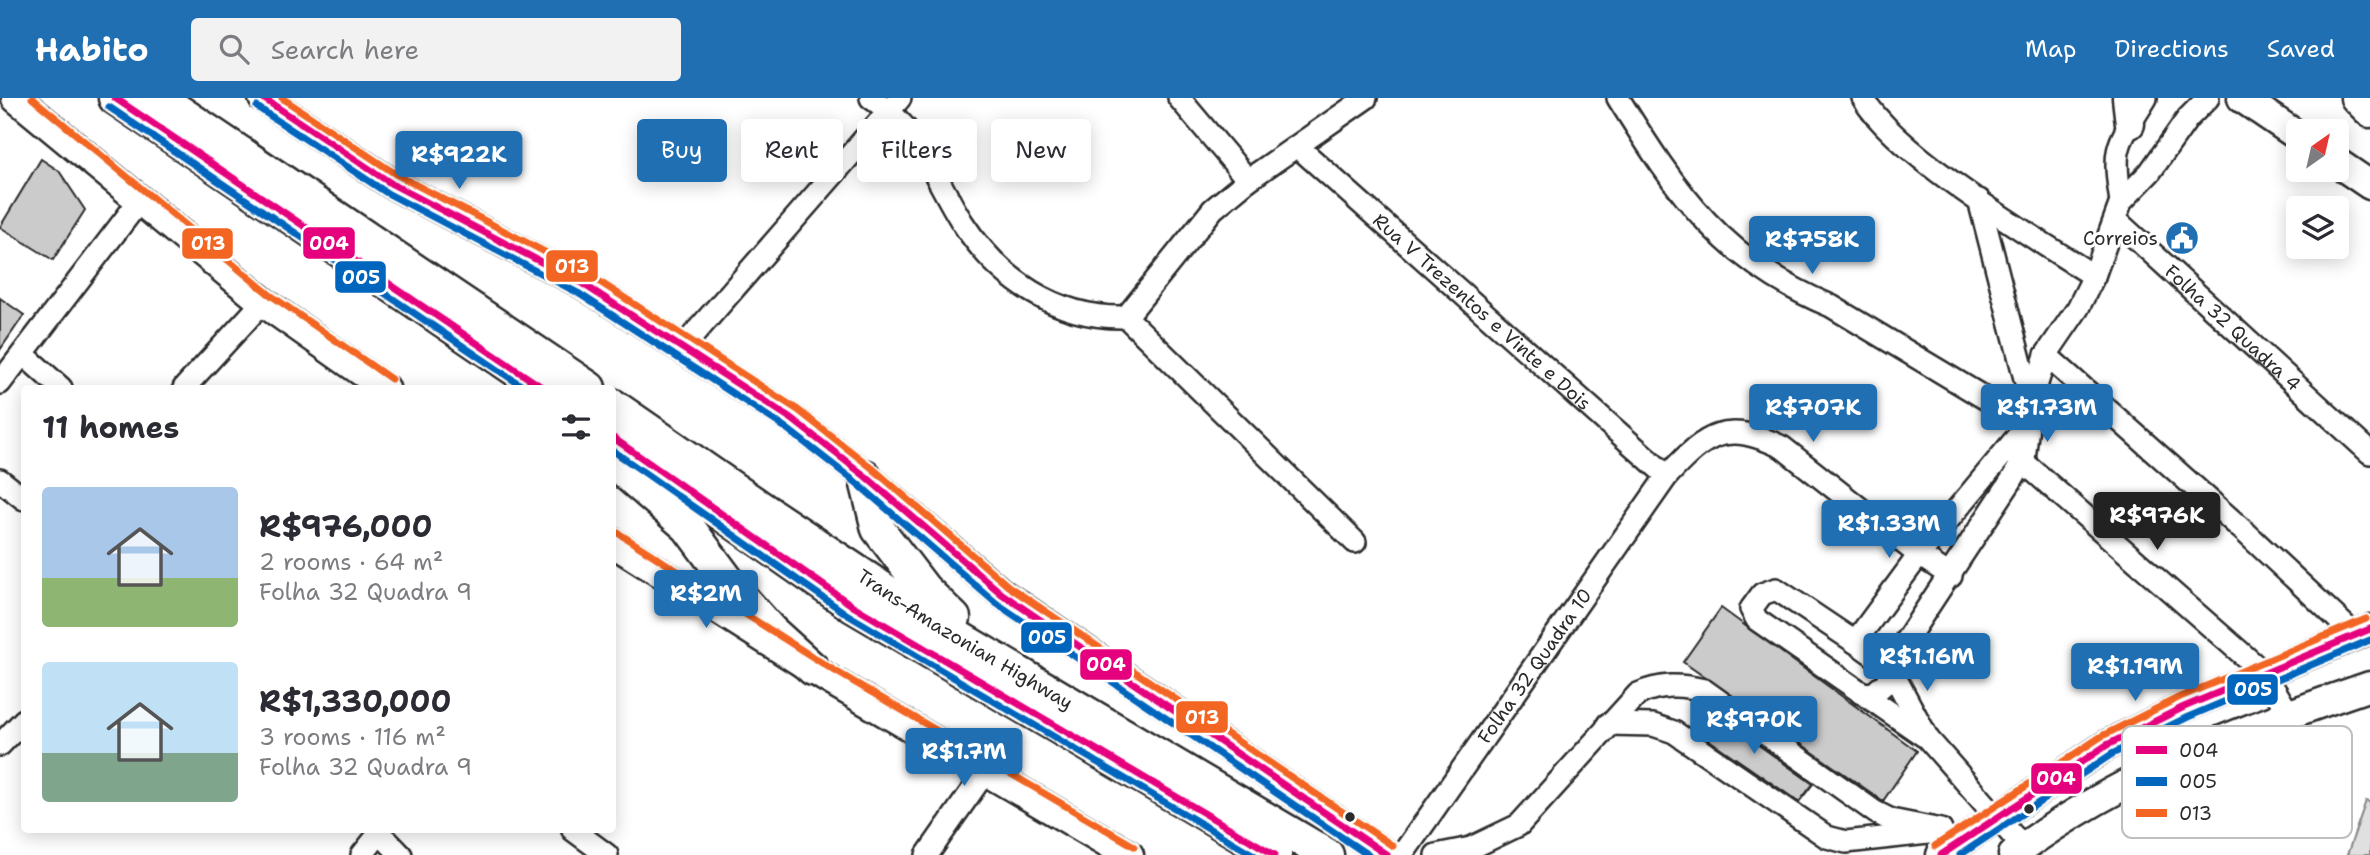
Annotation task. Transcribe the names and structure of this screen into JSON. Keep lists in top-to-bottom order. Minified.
{"streets":{"highway":["Trans-Amazonian Highway"],"street":["Rua V Trezentos e Vinte e Dois","Folha 32 Quadra 4","Folha 32 Quadra 10"]},"crossings":[["Rua V Trezentos e Vinte e Dois","Folha 32 Quadra 10"]],"places":{"public building":["Correios"]},"lines":["transit line 004","transit line 013","transit line 005"],"legend":["004","005","013"],"north":"top right","page":{"header":"Habito","search":"Search here","nav":["Map","Directions","Saved"],"chip":["Buy","Rent","Filters","New"],"price":["R$922K","R$758K","R$707K","R$1.73M","R$976K","R$1.33M","R$2M","R$1.16M","R$1.19M","R$970K","R$1.7M"],"heading":"11 homes","list":[{"name":"R$976,000","note":"2 rooms · 64 m² · Folha 32 Quadra 9"},{"name":"R$1,330,000","note":"3 rooms · 116 m² · Folha 32 Quadra 9"}]}}
